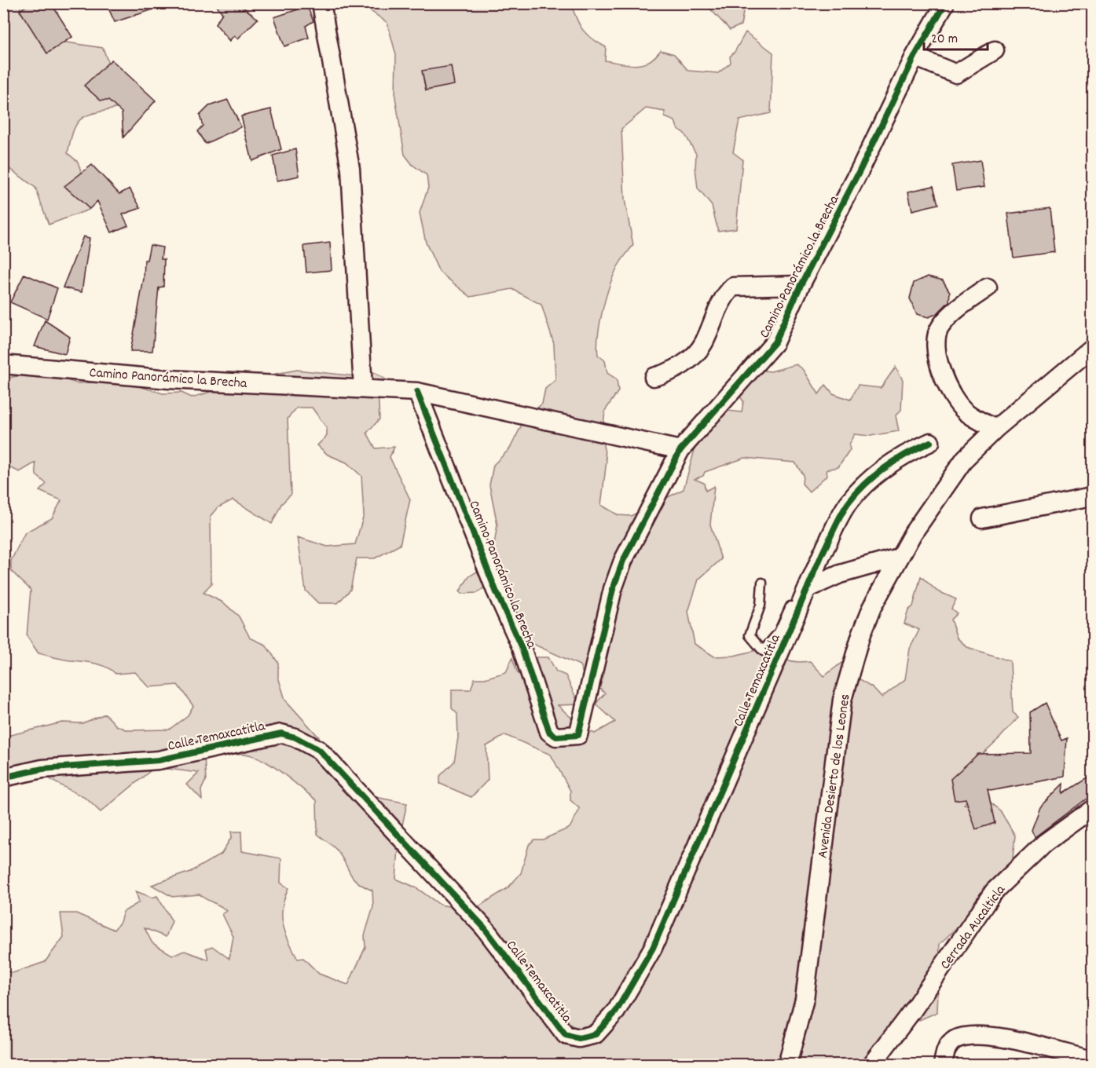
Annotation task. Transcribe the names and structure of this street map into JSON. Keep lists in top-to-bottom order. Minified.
{"streets":{"street":["Camino Panorámico la Brecha","Calle Temaxcatitla","Avenida Desierto de los Leones","Cerrada Aucalticla"]},"scale_bar":"20 m"}
